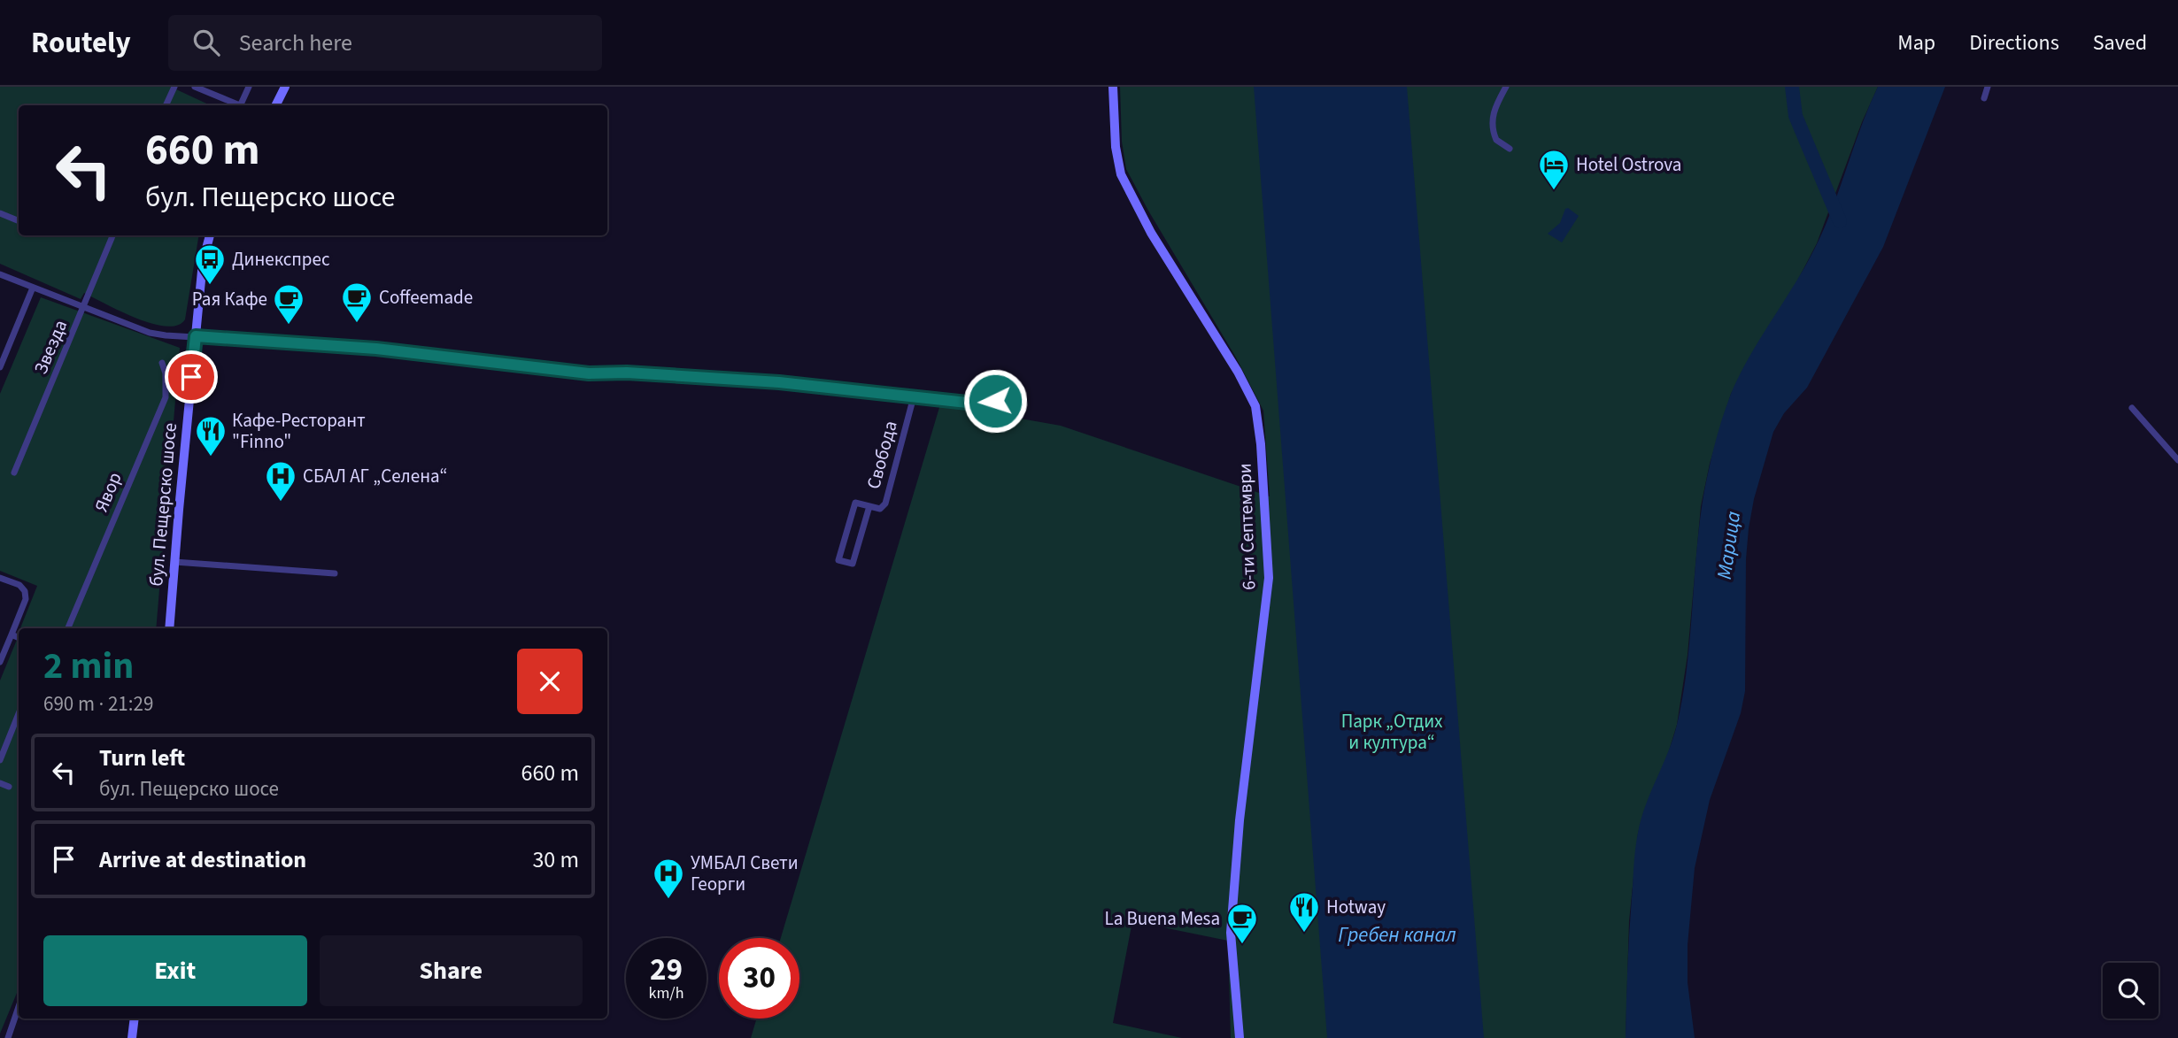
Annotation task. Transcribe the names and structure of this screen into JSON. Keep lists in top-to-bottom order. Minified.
{"streets":{"street":["Звезда","Свобода","Явор","бул. Пещерско шосе","6-ти Септември"]},"water":["Марица","Гребен канал"],"parks":["Парк „Отдих и култура“"],"places":{"hotel":["Hotel Ostrova"],"bus stop":["Динекспрес"],"cafe":["Coffeemade","Рая Кафе","La Buena Mesa"],"restaurant":["Кафе-Ресторант \"Finno\"","Hotway"],"hospital":["СБАЛ АГ „Селена“","УМБАЛ Свети Георги"]},"page":{"header":"Routely","search":"Search here","nav":["Map","Directions","Saved"],"turn":["660 m","бул. Пещерско шосе"],"heading":["2 min","690 m · 21:29"],"list":[{"name":"Turn left","note":"бул. Пещерско шосе","value":"660 m"},{"name":"Arrive at destination","value":"30 m"}],"buttons":["Exit","Share"],"speed":"29 km/h","limit":"30"}}
